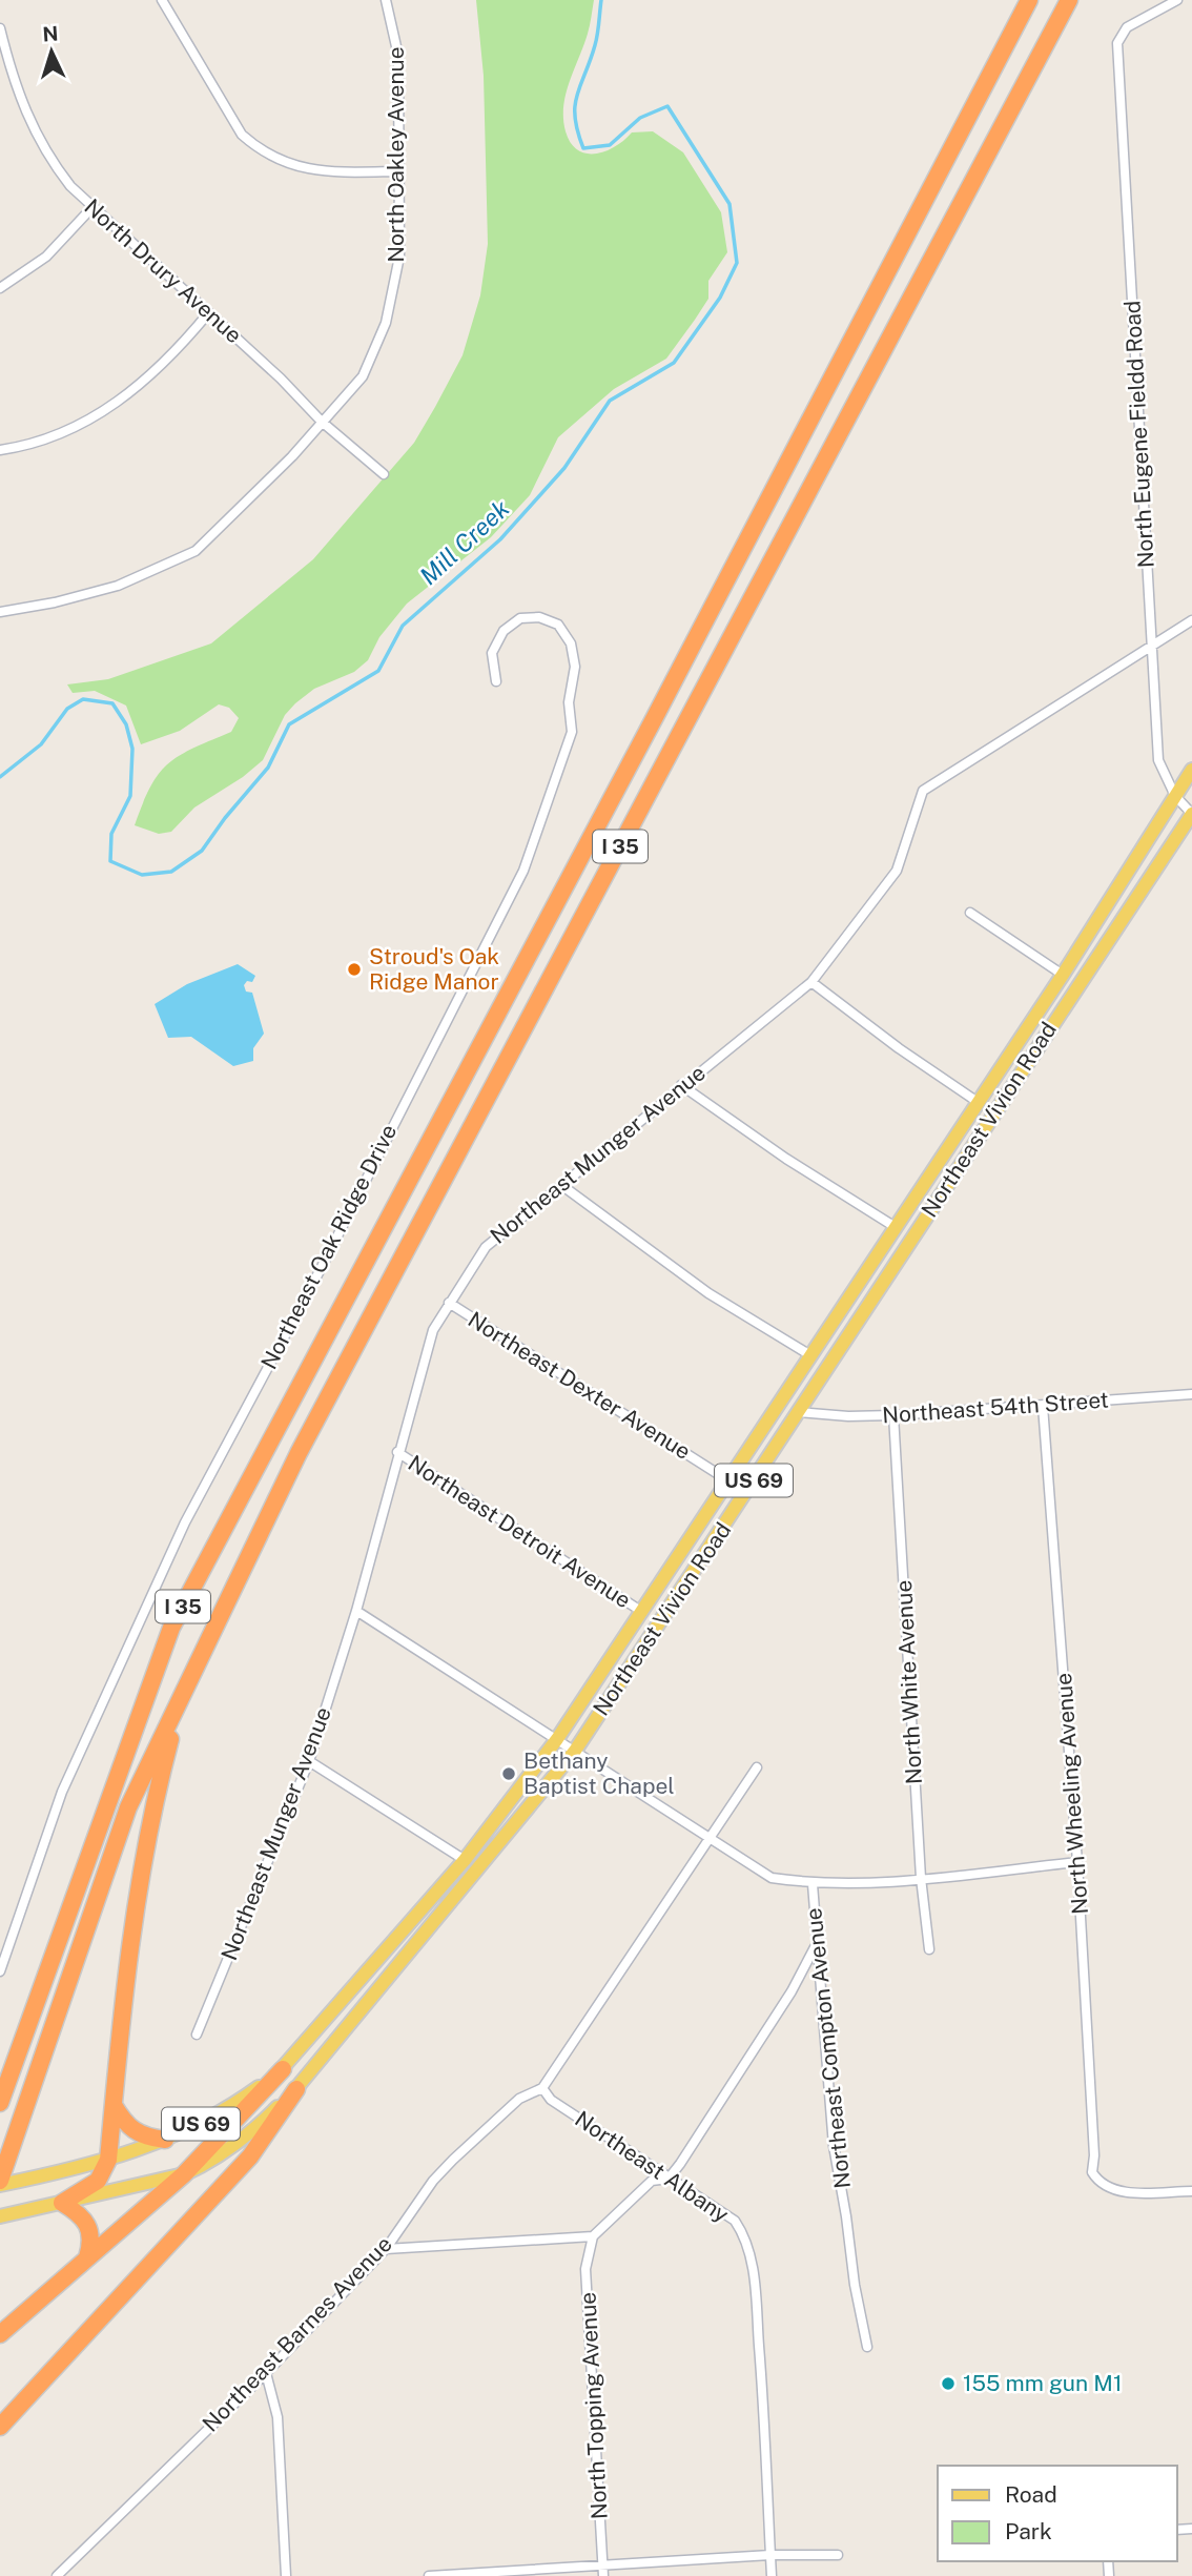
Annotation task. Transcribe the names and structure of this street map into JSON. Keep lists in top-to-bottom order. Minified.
{"streets":{"highway":["I 35"],"main road":["Northeast Vivion Road","US 69"],"street":["North Oakley Avenue","North Drury Avenue","North Eugene Fieldd Road","Northeast Munger Avenue","Northeast Oak Ridge Drive","Northeast Dexter Avenue","Northeast 54th Street","Northeast Detroit Avenue","North White Avenue","North Wheeling Avenue","Northeast Compton Avenue","Northeast Albany","Northeast Barnes Avenue","North Topping Avenue"]},"crossings":[["North Oakley Avenue","North Drury Avenue"],["North Eugene Fieldd Road","Northeast Vivion Road"],["North Eugene Fieldd Road","Northeast Munger Avenue"],["North Eugene Fieldd Road","US 69"],["I 35","Northeast Vivion Road"],["Northeast Vivion Road","Northeast Dexter Avenue"],["Northeast Vivion Road","Northeast 54th Street"],["Northeast Vivion Road","US 69"],["Northeast Vivion Road","Northeast Detroit Avenue"],["Northeast Vivion Road","Northeast Compton Avenue"],["Northeast Munger Avenue","Northeast Dexter Avenue"],["Northeast Munger Avenue","Northeast Detroit Avenue"],["Northeast Munger Avenue","Northeast Compton Avenue"],["Northeast 54th Street","North White Avenue"],["Northeast 54th Street","North Wheeling Avenue"],["Northeast Compton Avenue","Northeast Barnes Avenue"],["Northeast Albany","Northeast Barnes Avenue"]],"water":["Mill Creek"],"places":["Stroud's Oak Ridge Manor","Bethany Baptist Chapel","155 mm gun M1"],"legend":["Road","Park"],"north":"top"}
